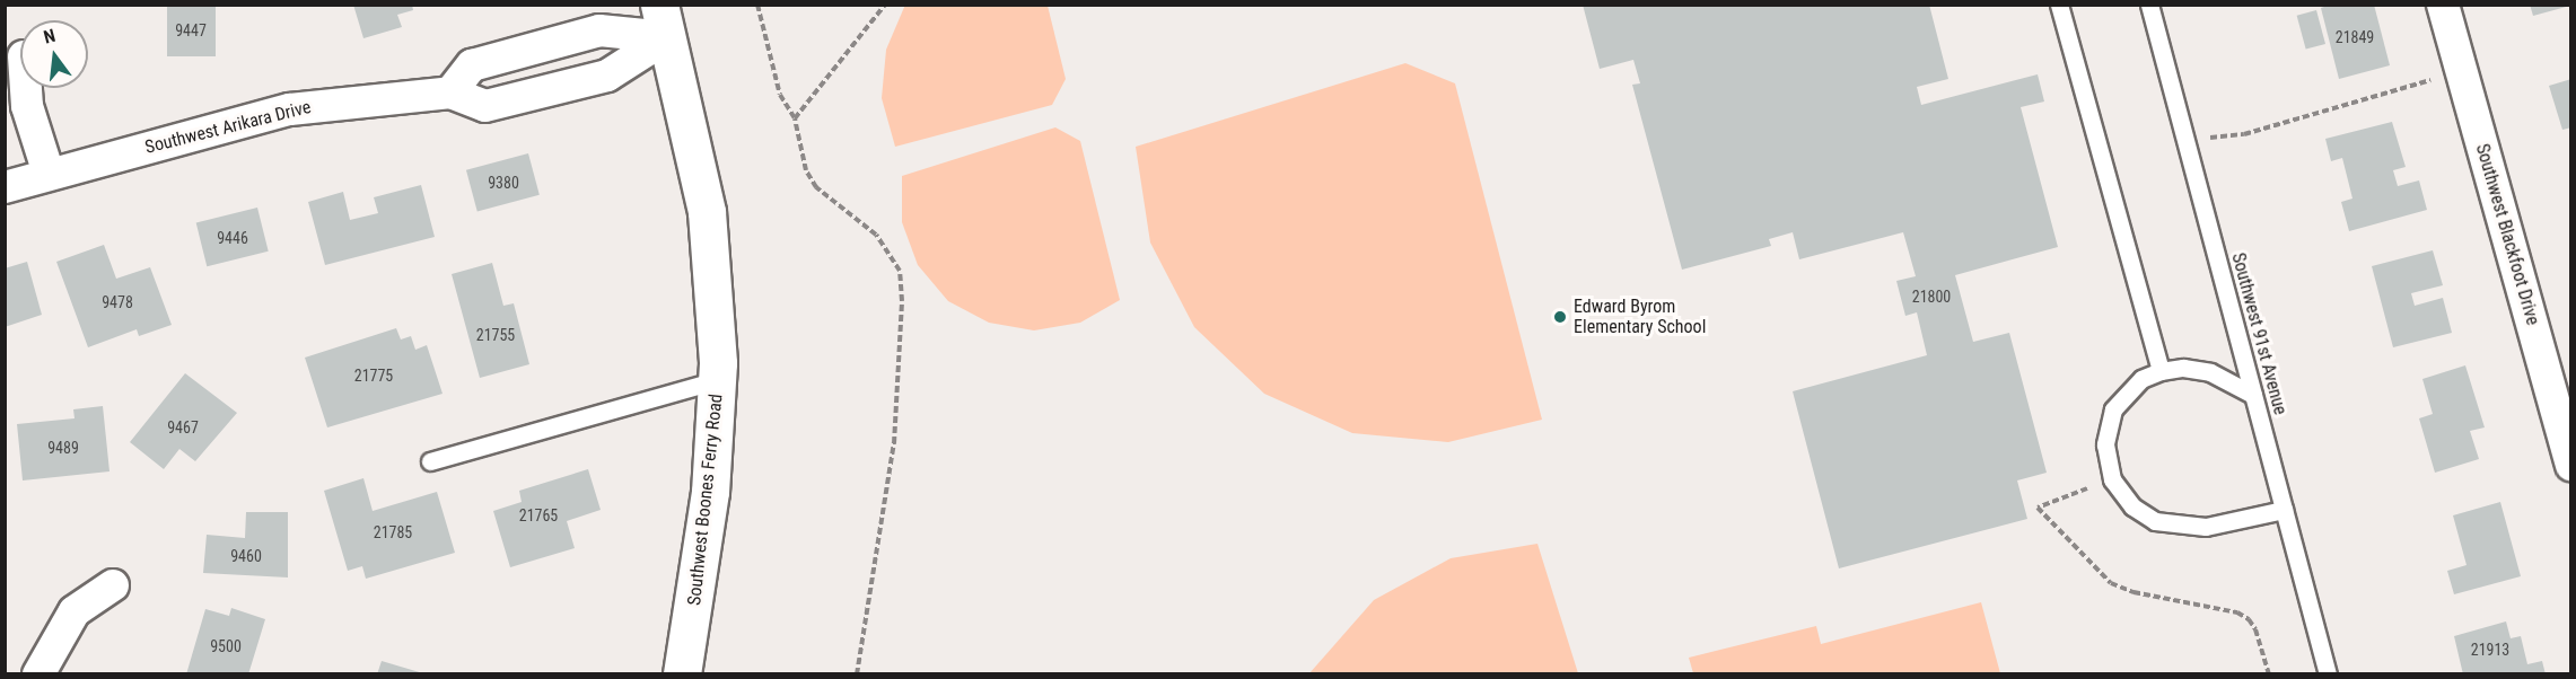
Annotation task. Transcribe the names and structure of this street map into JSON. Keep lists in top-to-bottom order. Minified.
{"streets":{"main road":["Southwest Boones Ferry Road"],"street":["Southwest Arikara Drive","Southwest Blackfoot Drive"],"lane":["Southwest 91st Avenue"]},"crossings":[["Southwest Arikara Drive","Southwest Boones Ferry Road"]],"places":["Edward Byrom Elementary School"],"house_numbers":["9447","21849","9380","9446","21800","9478","21755","21775","9467","9489","21765","21785","9460","9500","21913"],"north":"top"}
